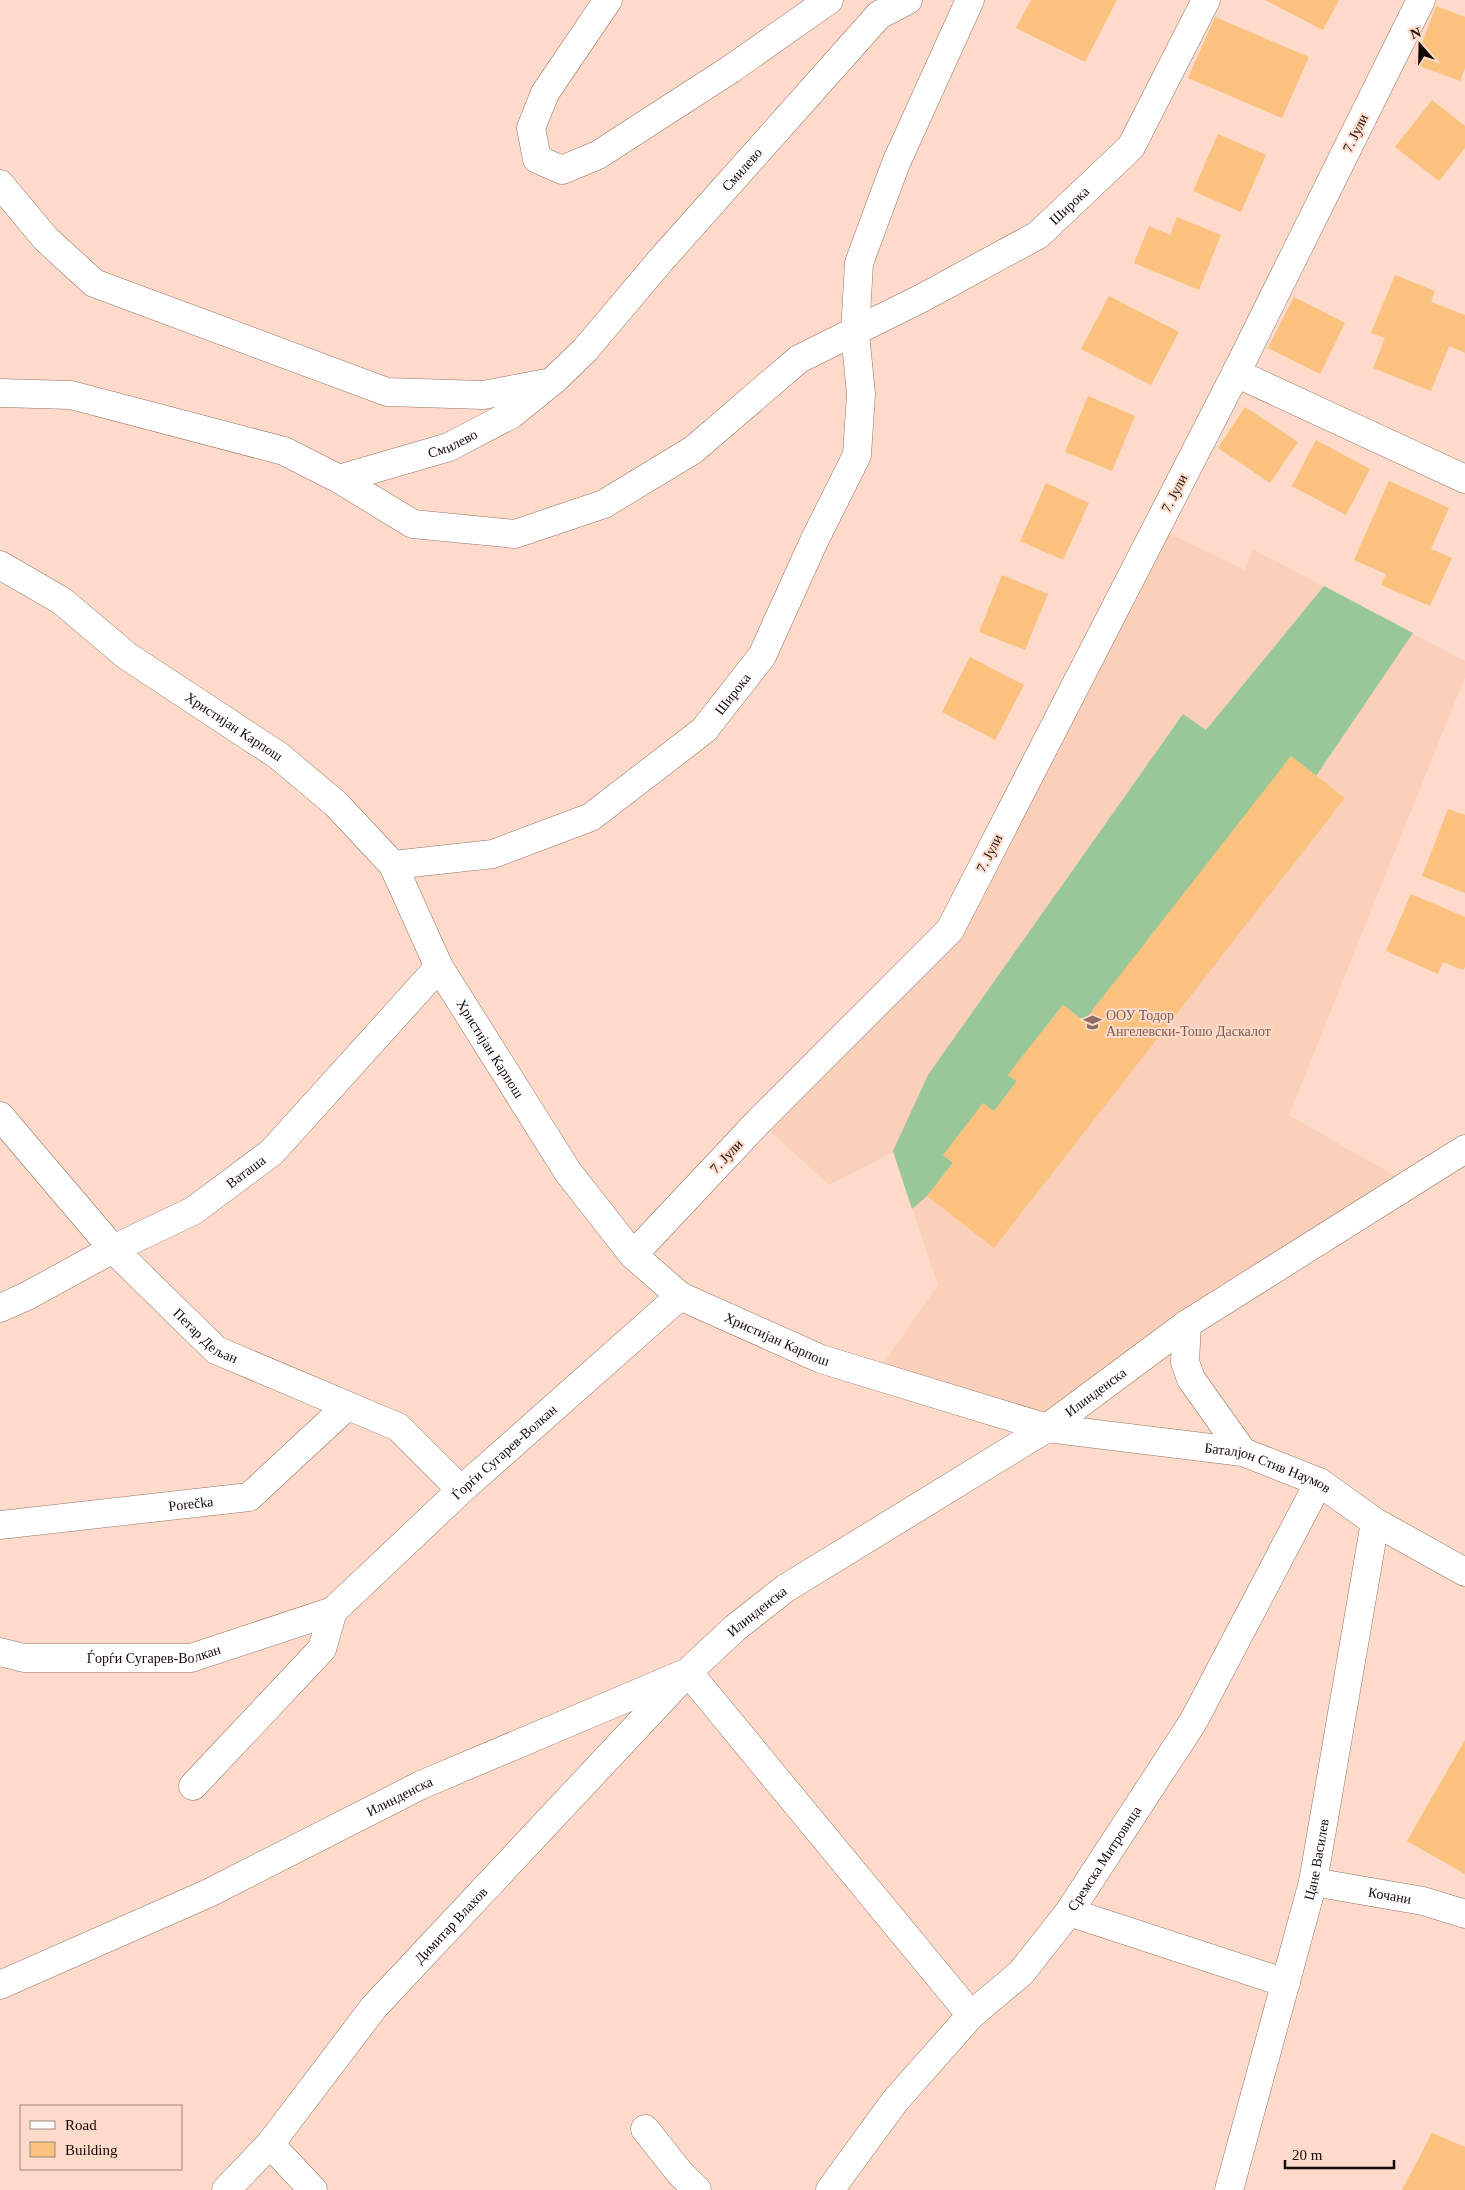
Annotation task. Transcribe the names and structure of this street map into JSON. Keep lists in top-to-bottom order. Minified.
{"streets":{"street":["7. Јули","Смилево","Широка","Христијан Карпош","Ваташа","Петар Дељан","Илинденска","Ѓорѓи Сугарев-Волкан","Баталјон Стив Наумов","Porečka","Сремска Митровица","Цане Василев","Кочани","Димитар Влахов"]},"crossings":[["7. Јули","Христијан Карпош"],["Широка","Христијан Карпош"],["Христијан Карпош","Ваташа"],["Христијан Карпош","Илинденска"],["Христијан Карпош","Ѓорѓи Сугарев-Волкан"],["Христијан Карпош","Баталјон Стив Наумов"],["Ваташа","Петар Дељан"],["Петар Дељан","Ѓорѓи Сугарев-Волкан"],["Петар Дељан","Porečka"],["Илинденска","Баталјон Стив Наумов"],["Илинденска","Димитар Влахов"],["Баталјон Стив Наумов","Сремска Митровица"],["Баталјон Стив Наумов","Цане Василев"],["Цане Василев","Кочани"]],"places":{"school or university":["ООУ Тодор Ангелевски-Тошо Даскалот"]},"legend":["Road","Building"],"scale_bar":"20 m","north":"top"}
